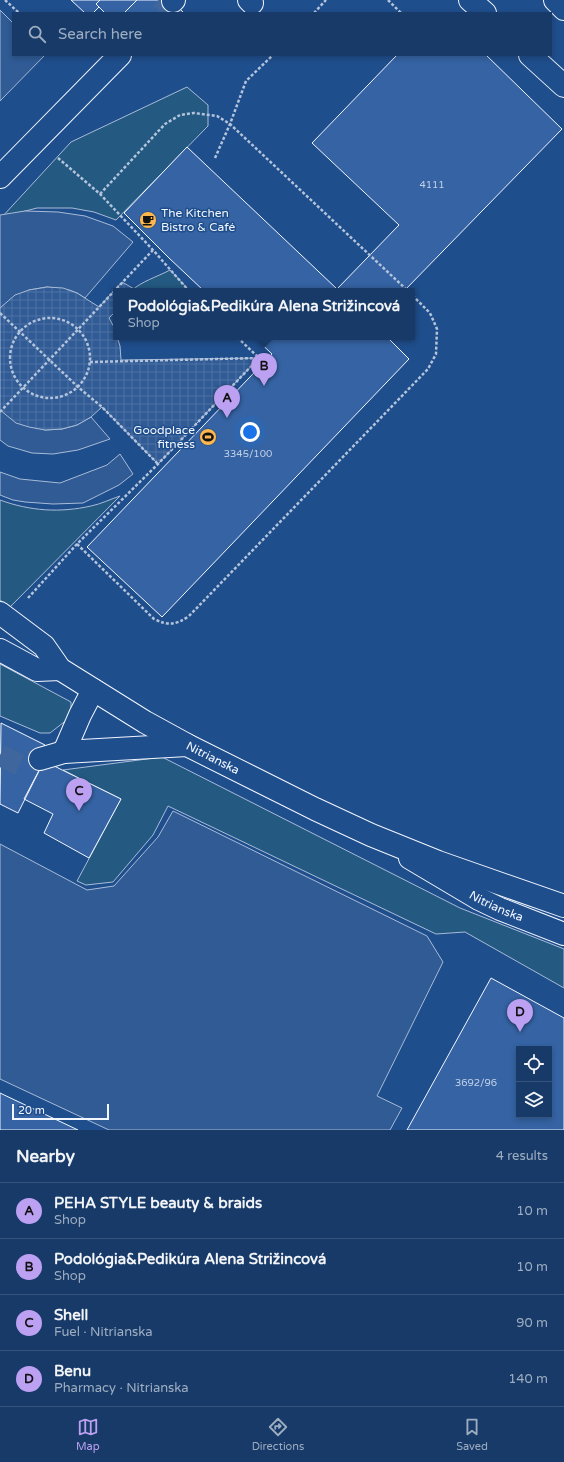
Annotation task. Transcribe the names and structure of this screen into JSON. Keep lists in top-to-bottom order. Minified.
{"streets":{"main road":["Nitrianska"]},"places":{"cafe":["The Kitchen Bistro & Café"],"sports":["Goodplace fitness"]},"house_numbers":["4111","3345/100","3692/96"],"scale_bar":"20 m","page":{"search":"Search here","popup":["Podológia&Pedikúra Alena Strižincová","Shop"],"pins":["B","A","C","D"],"scale":"20 m","heading":["Nearby","4 results"],"list":[{"mark":"A","name":"PEHA STYLE beauty & braids","note":"Shop","value":"10 m"},{"mark":"B","name":"Podológia&Pedikúra Alena Strižincová","note":"Shop","value":"10 m"},{"mark":"C","name":"Shell","note":"Fuel · Nitrianska","value":"90 m"},{"mark":"D","name":"Benu","note":"Pharmacy · Nitrianska","value":"140 m"}],"nav":["Map","Directions","Saved"]}}
